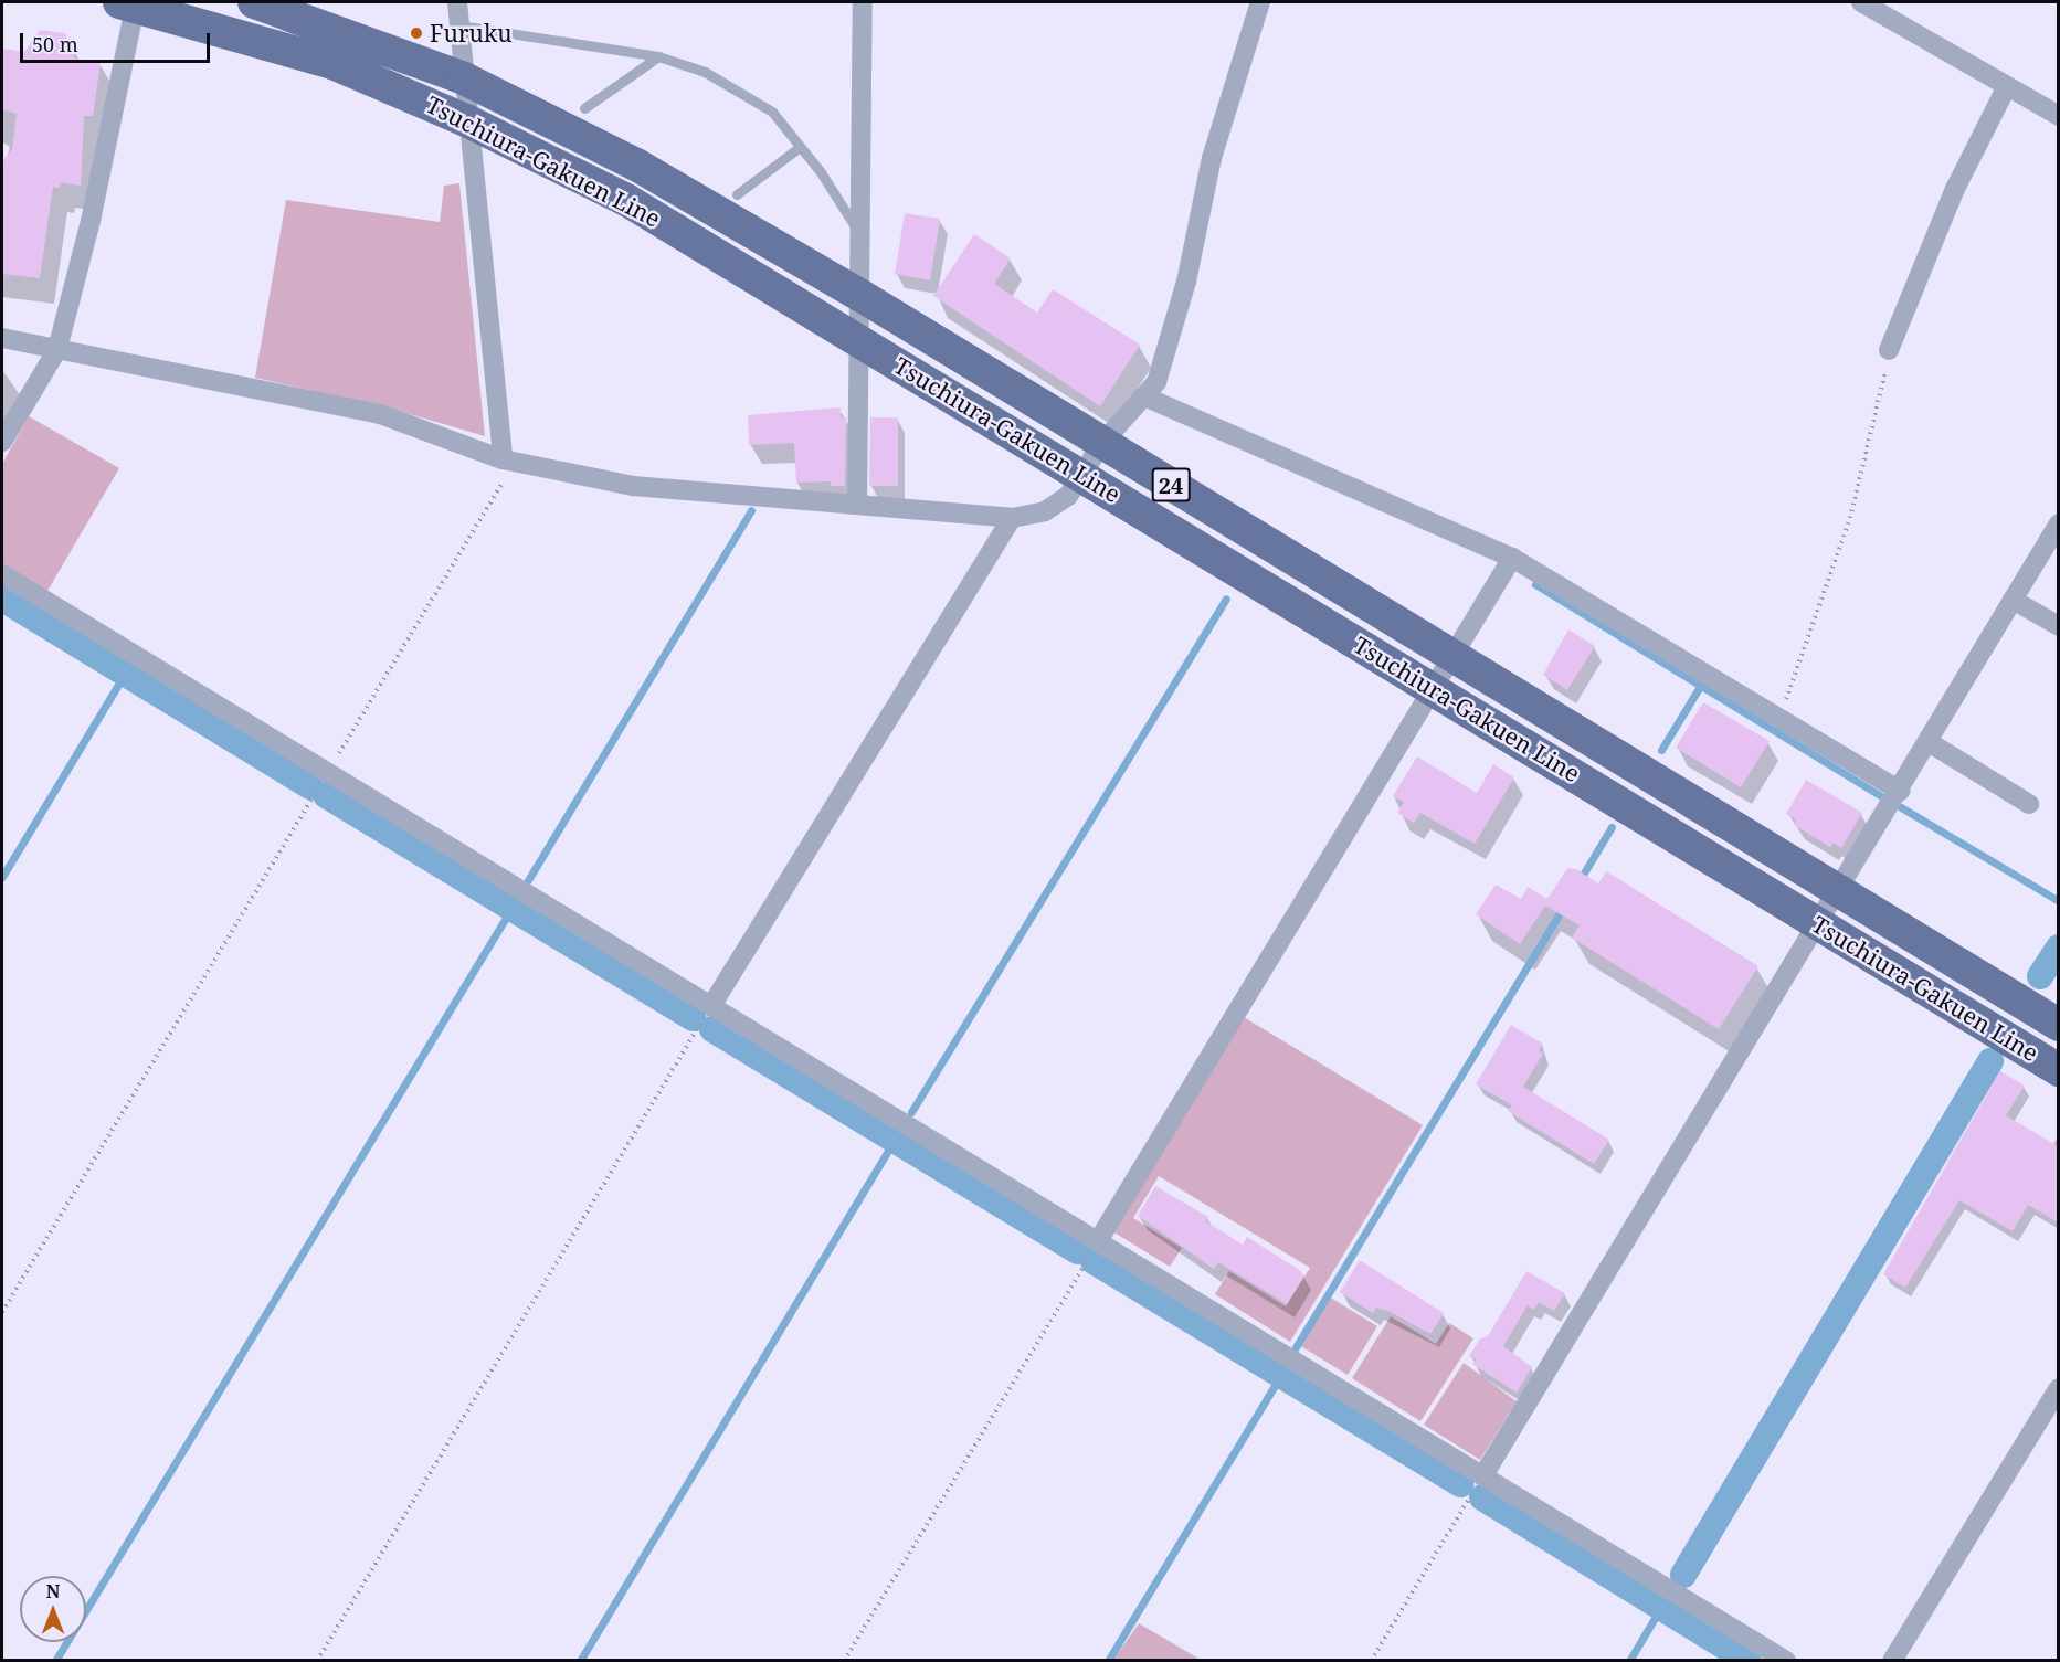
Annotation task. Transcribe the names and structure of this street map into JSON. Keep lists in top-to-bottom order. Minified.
{"streets":{"main road":["Tsuchiura-Gakuen Line","24"]},"places":["Furuku"],"scale_bar":"50 m","north":"top"}
